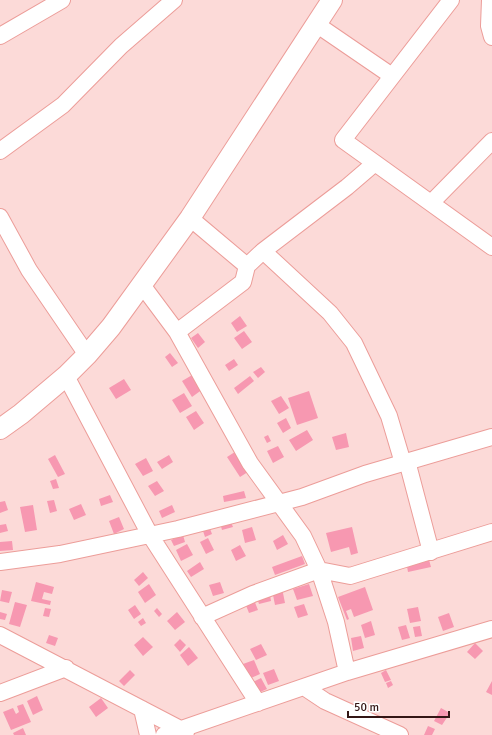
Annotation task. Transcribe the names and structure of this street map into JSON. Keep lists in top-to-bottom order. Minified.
{"scale_bar":"50 m"}
